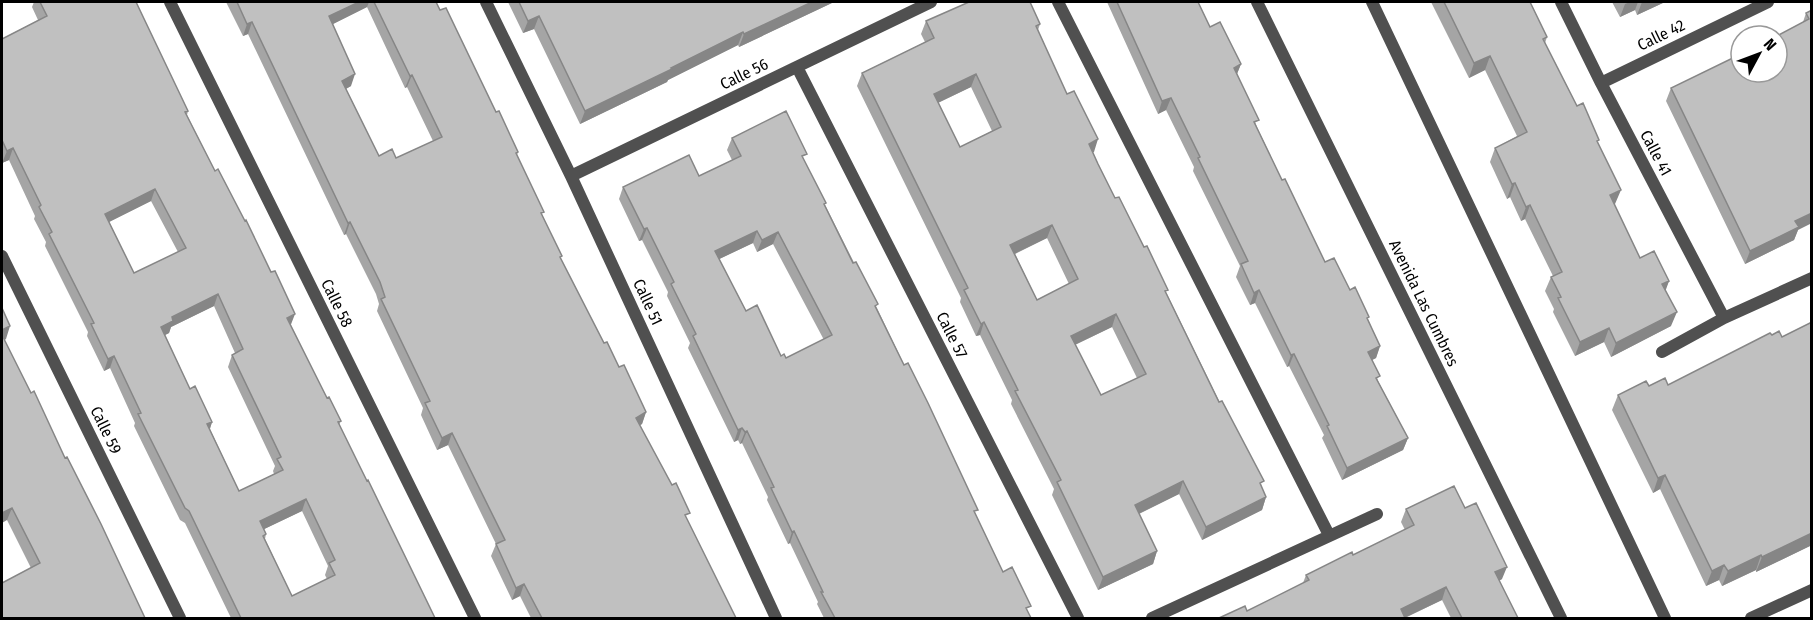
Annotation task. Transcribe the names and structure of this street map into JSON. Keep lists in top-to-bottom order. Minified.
{"streets":{"street":["Calle 42","Calle 56","Calle 41","Calle 51","Calle 58","Avenida Las Cumbres","Calle 57","Calle 59"]},"crossings":[["Calle 42","Calle 41"],["Calle 56","Calle 51"],["Calle 56","Calle 57"]],"north":"top right"}
